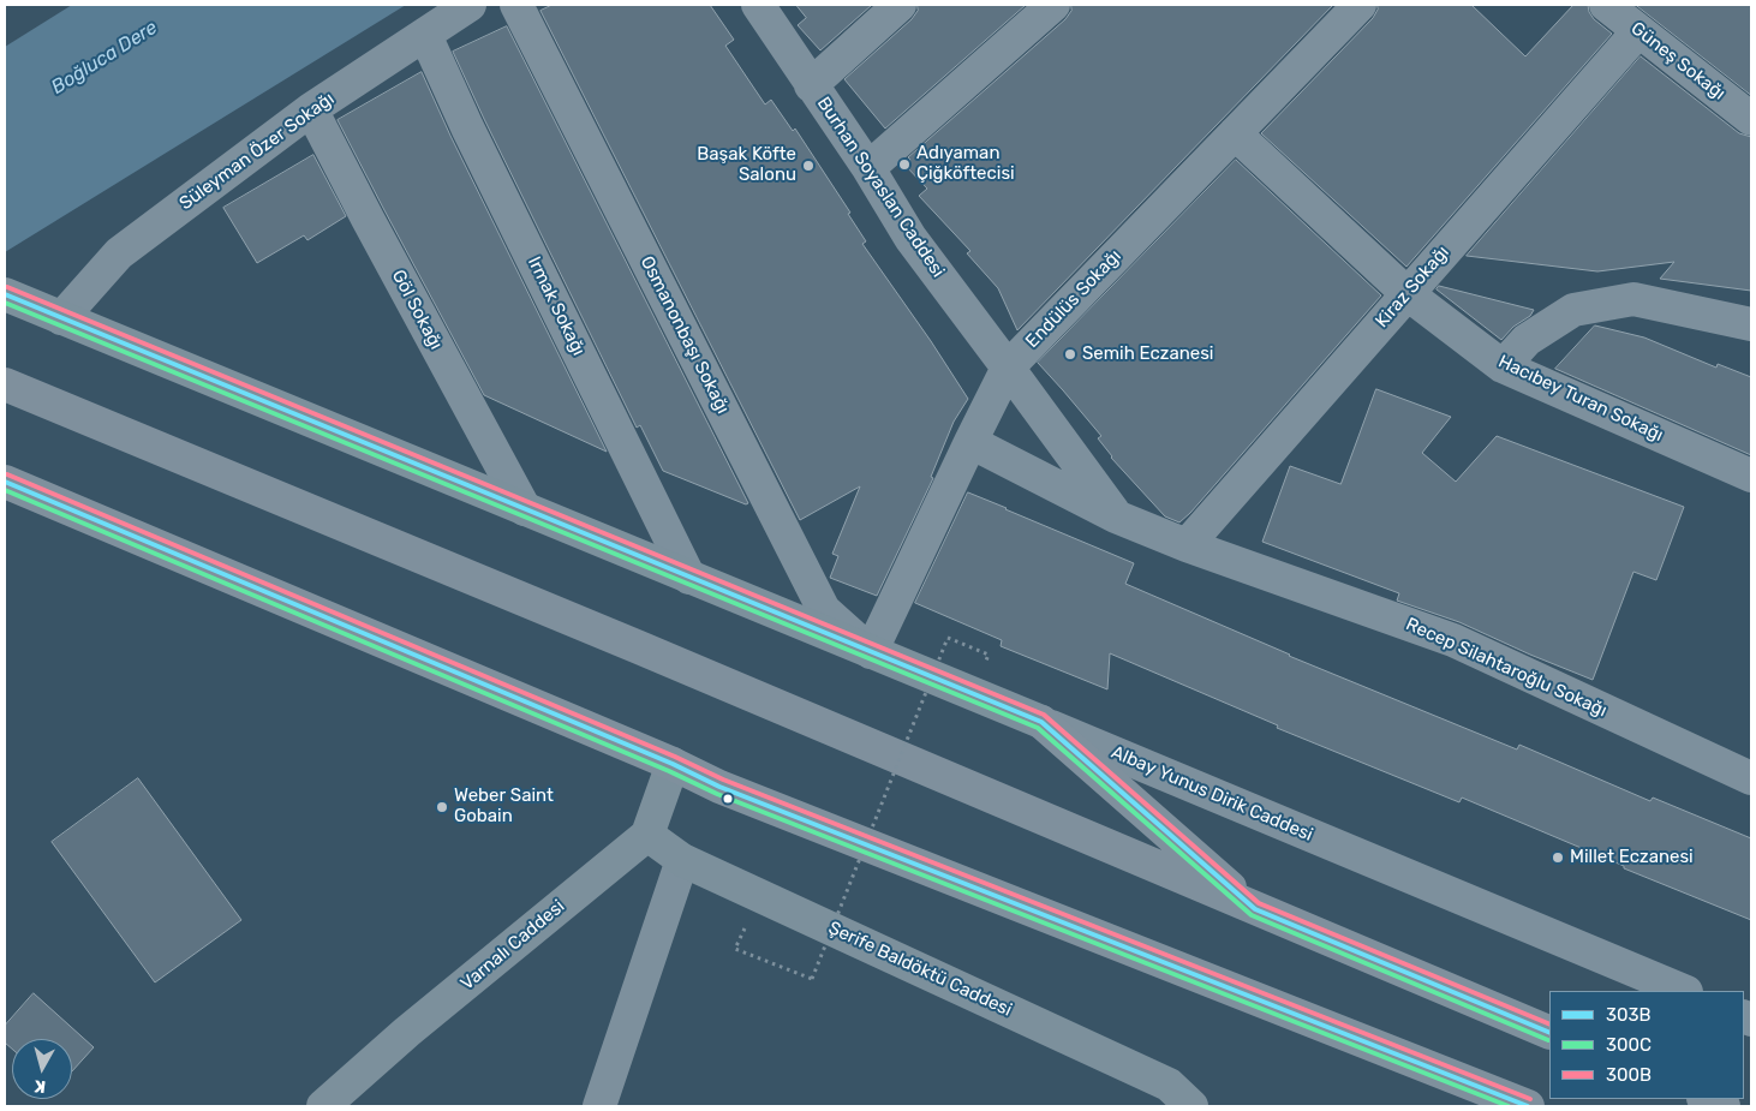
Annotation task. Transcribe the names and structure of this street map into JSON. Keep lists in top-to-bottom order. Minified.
{"streets":{"main road":["Albay Yunus Dirik Caddesi","Varnalı Caddesi","Şerife Baldöktü Caddesi"],"street":["Güneş Sokağı","Süleyman Özer Sokağı","Burhan Soyaslan Caddesi","Kiraz Sokağı","Endülüs Sokağı","Irmak Sokağı","Göl Sokağı","Osmanonbaşı Sokağı","Hacıbey Turan Sokağı","Recep Silahtaroğlu Sokağı"]},"crossings":[["Güneş Sokağı","Kiraz Sokağı"],["Süleyman Özer Sokağı","Irmak Sokağı"],["Süleyman Özer Sokağı","Göl Sokağı"],["Süleyman Özer Sokağı","Albay Yunus Dirik Caddesi"],["Burhan Soyaslan Caddesi","Endülüs Sokağı"],["Kiraz Sokağı","Hacıbey Turan Sokağı"],["Kiraz Sokağı","Recep Silahtaroğlu Sokağı"],["Endülüs Sokağı","Osmanonbaşı Sokağı"],["Endülüs Sokağı","Hacıbey Turan Sokağı"],["Endülüs Sokağı","Albay Yunus Dirik Caddesi"],["Irmak Sokağı","Albay Yunus Dirik Caddesi"],["Göl Sokağı","Albay Yunus Dirik Caddesi"],["Osmanonbaşı Sokağı","Albay Yunus Dirik Caddesi"],["Varnalı Caddesi","Şerife Baldöktü Caddesi"]],"water":["Boğluca Dere"],"places":["Adıyaman Çiğköftecisi","Başak Köfte Salonu","Semih Eczanesi","Weber Saint Gobain","Millet Eczanesi"],"lines":["transit line 300B","transit line 303B","transit line 300C"],"legend":["303B","300C","300B"],"north":"bottom"}
